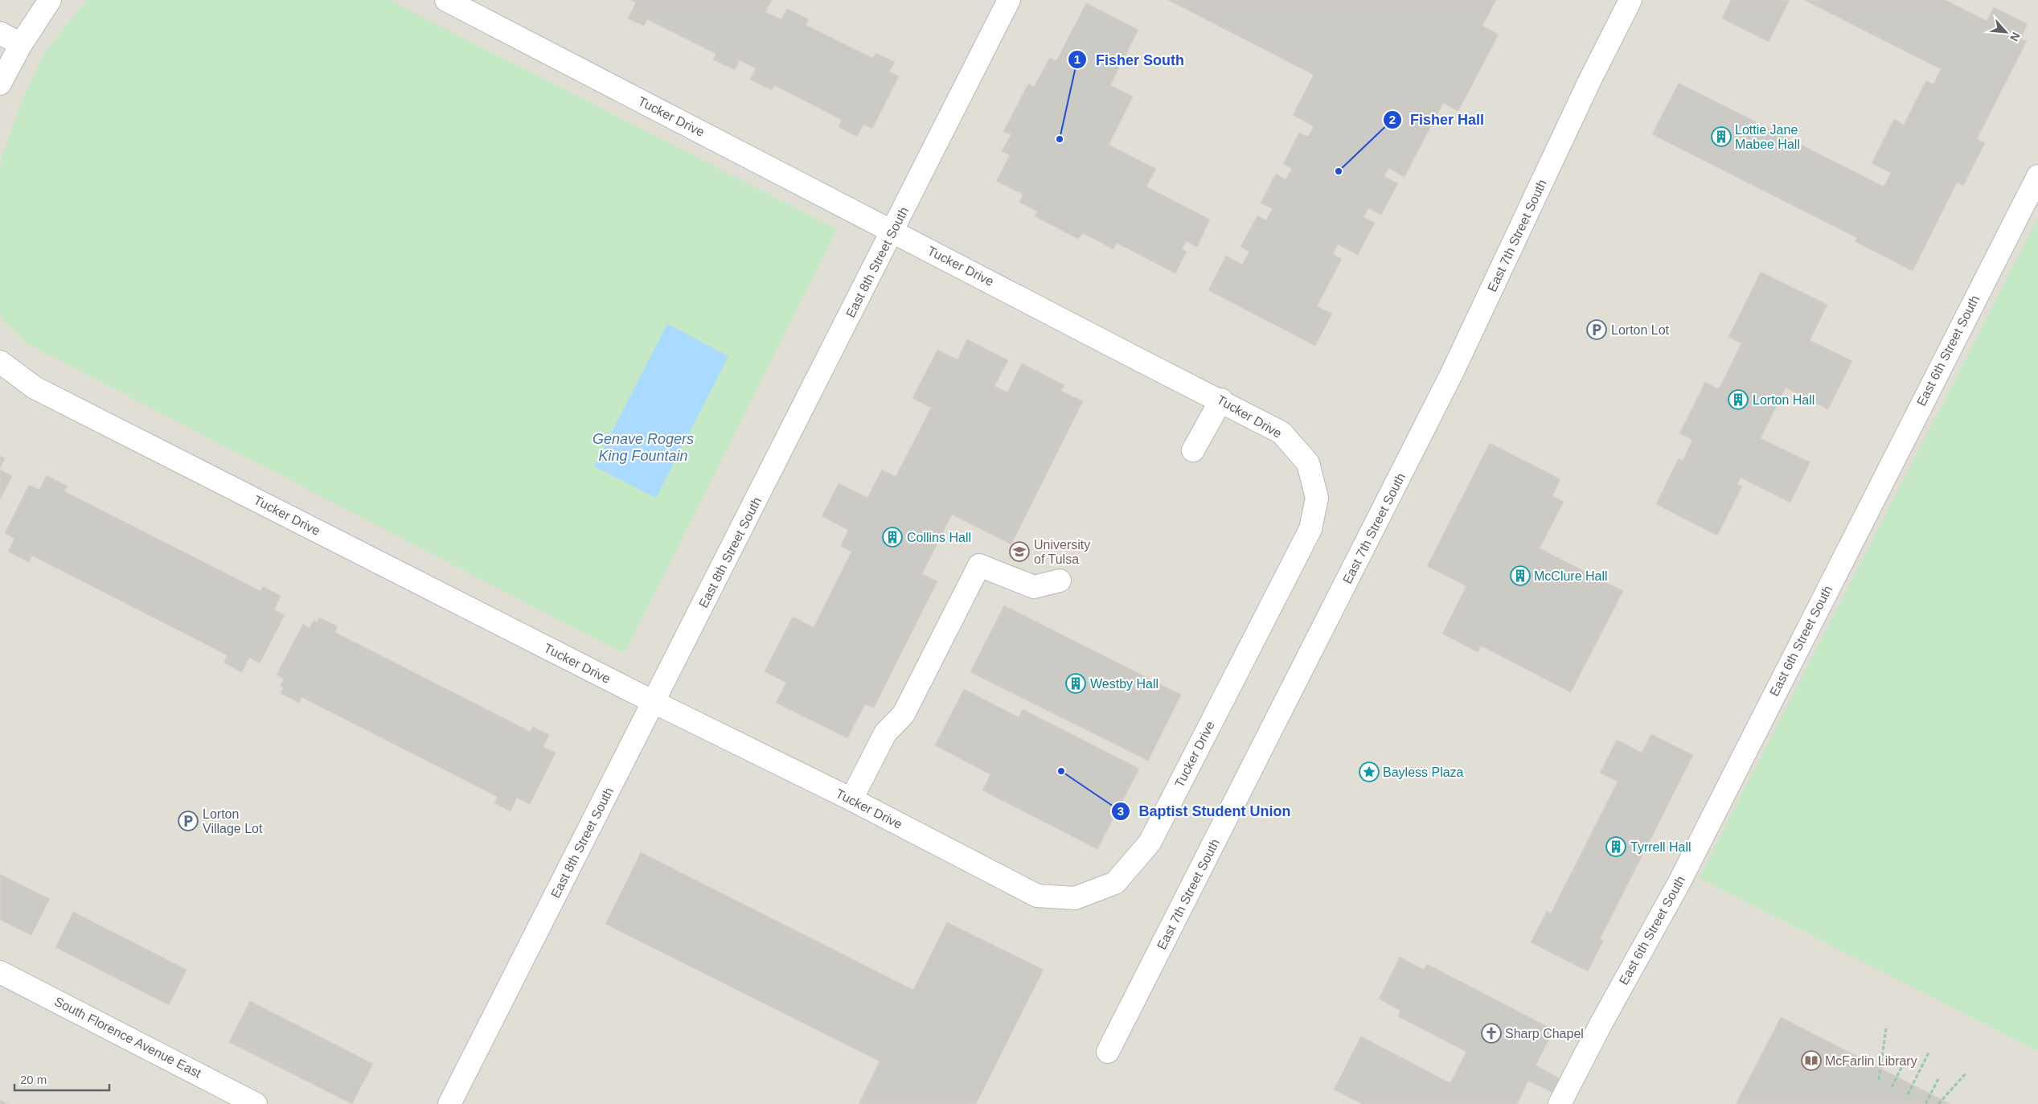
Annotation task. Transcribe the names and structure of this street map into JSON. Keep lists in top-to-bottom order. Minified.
{"streets":{"street":["Tucker Drive","East 7th Street South","East 8th Street South","East 6th Street South","South Florence Avenue East"]},"crossings":[["Tucker Drive","East 8th Street South"]],"water":["Genave Rogers King Fountain"],"places":{"building":["Lottie Jane Mabee Hall","Lorton Hall","Collins Hall","McClure Hall","Westby Hall","Tyrrell Hall"],"other":["Fisher South","Fisher Hall","Baptist Student Union"],"parking":["Lorton Lot","Lorton Village Lot"],"school or university":["University of Tulsa"],"place":["Bayless Plaza"],"church":["Sharp Chapel"],"library":["McFarlin Library"]},"scale_bar":"20 m","north":"bottom right"}
